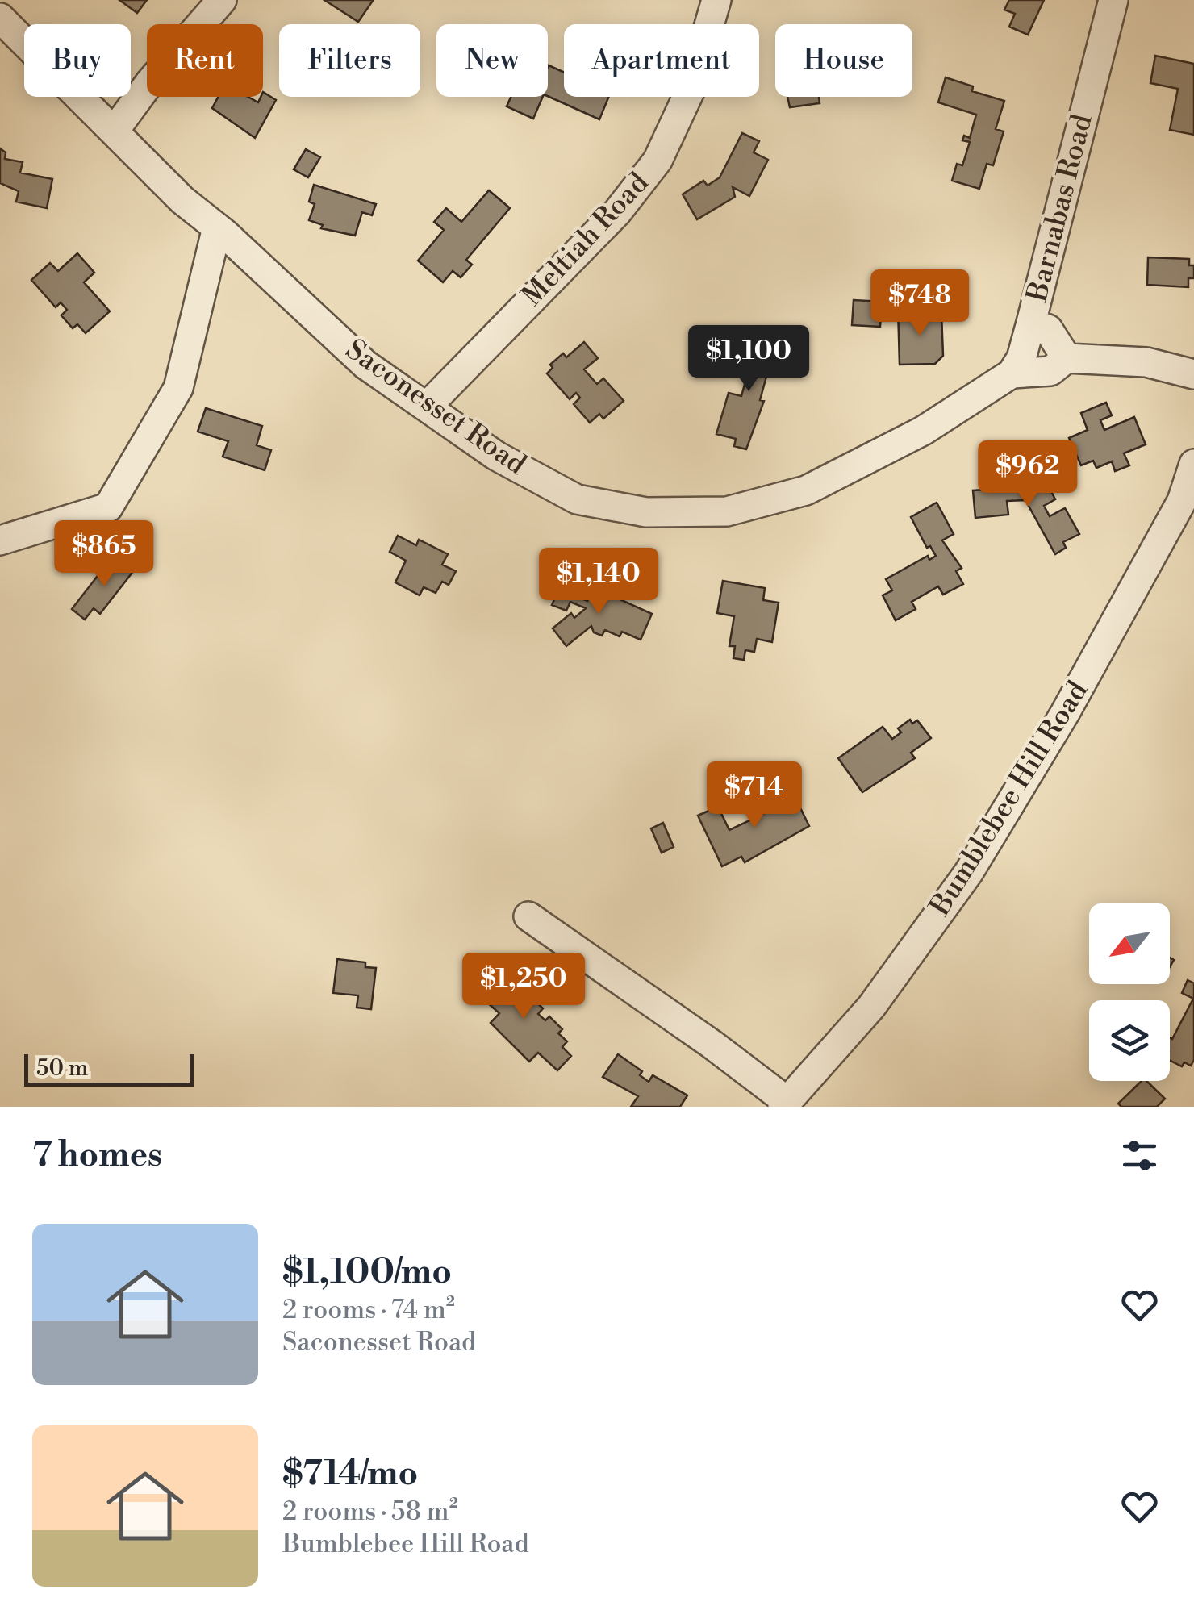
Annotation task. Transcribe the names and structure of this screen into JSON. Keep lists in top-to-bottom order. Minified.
{"streets":{"street":["Barnabas Road","Meltiah Road","Saconesset Road","Bumblebee Hill Road"]},"crossings":[["Barnabas Road","Saconesset Road"],["Meltiah Road","Saconesset Road"]],"scale_bar":"50 m","north":"bottom left","page":{"chip":["Buy","Rent","Filters","New","Apartment","House"],"price":["$748","$1,100","$962","$865","$1,140","$714","$1,250"],"scale":"50 m","heading":"7 homes","list":[{"name":"$1,100/mo","note":"2 rooms · 74 m² · Saconesset Road"},{"name":"$714/mo","note":"2 rooms · 58 m² · Bumblebee Hill Road"}]}}
